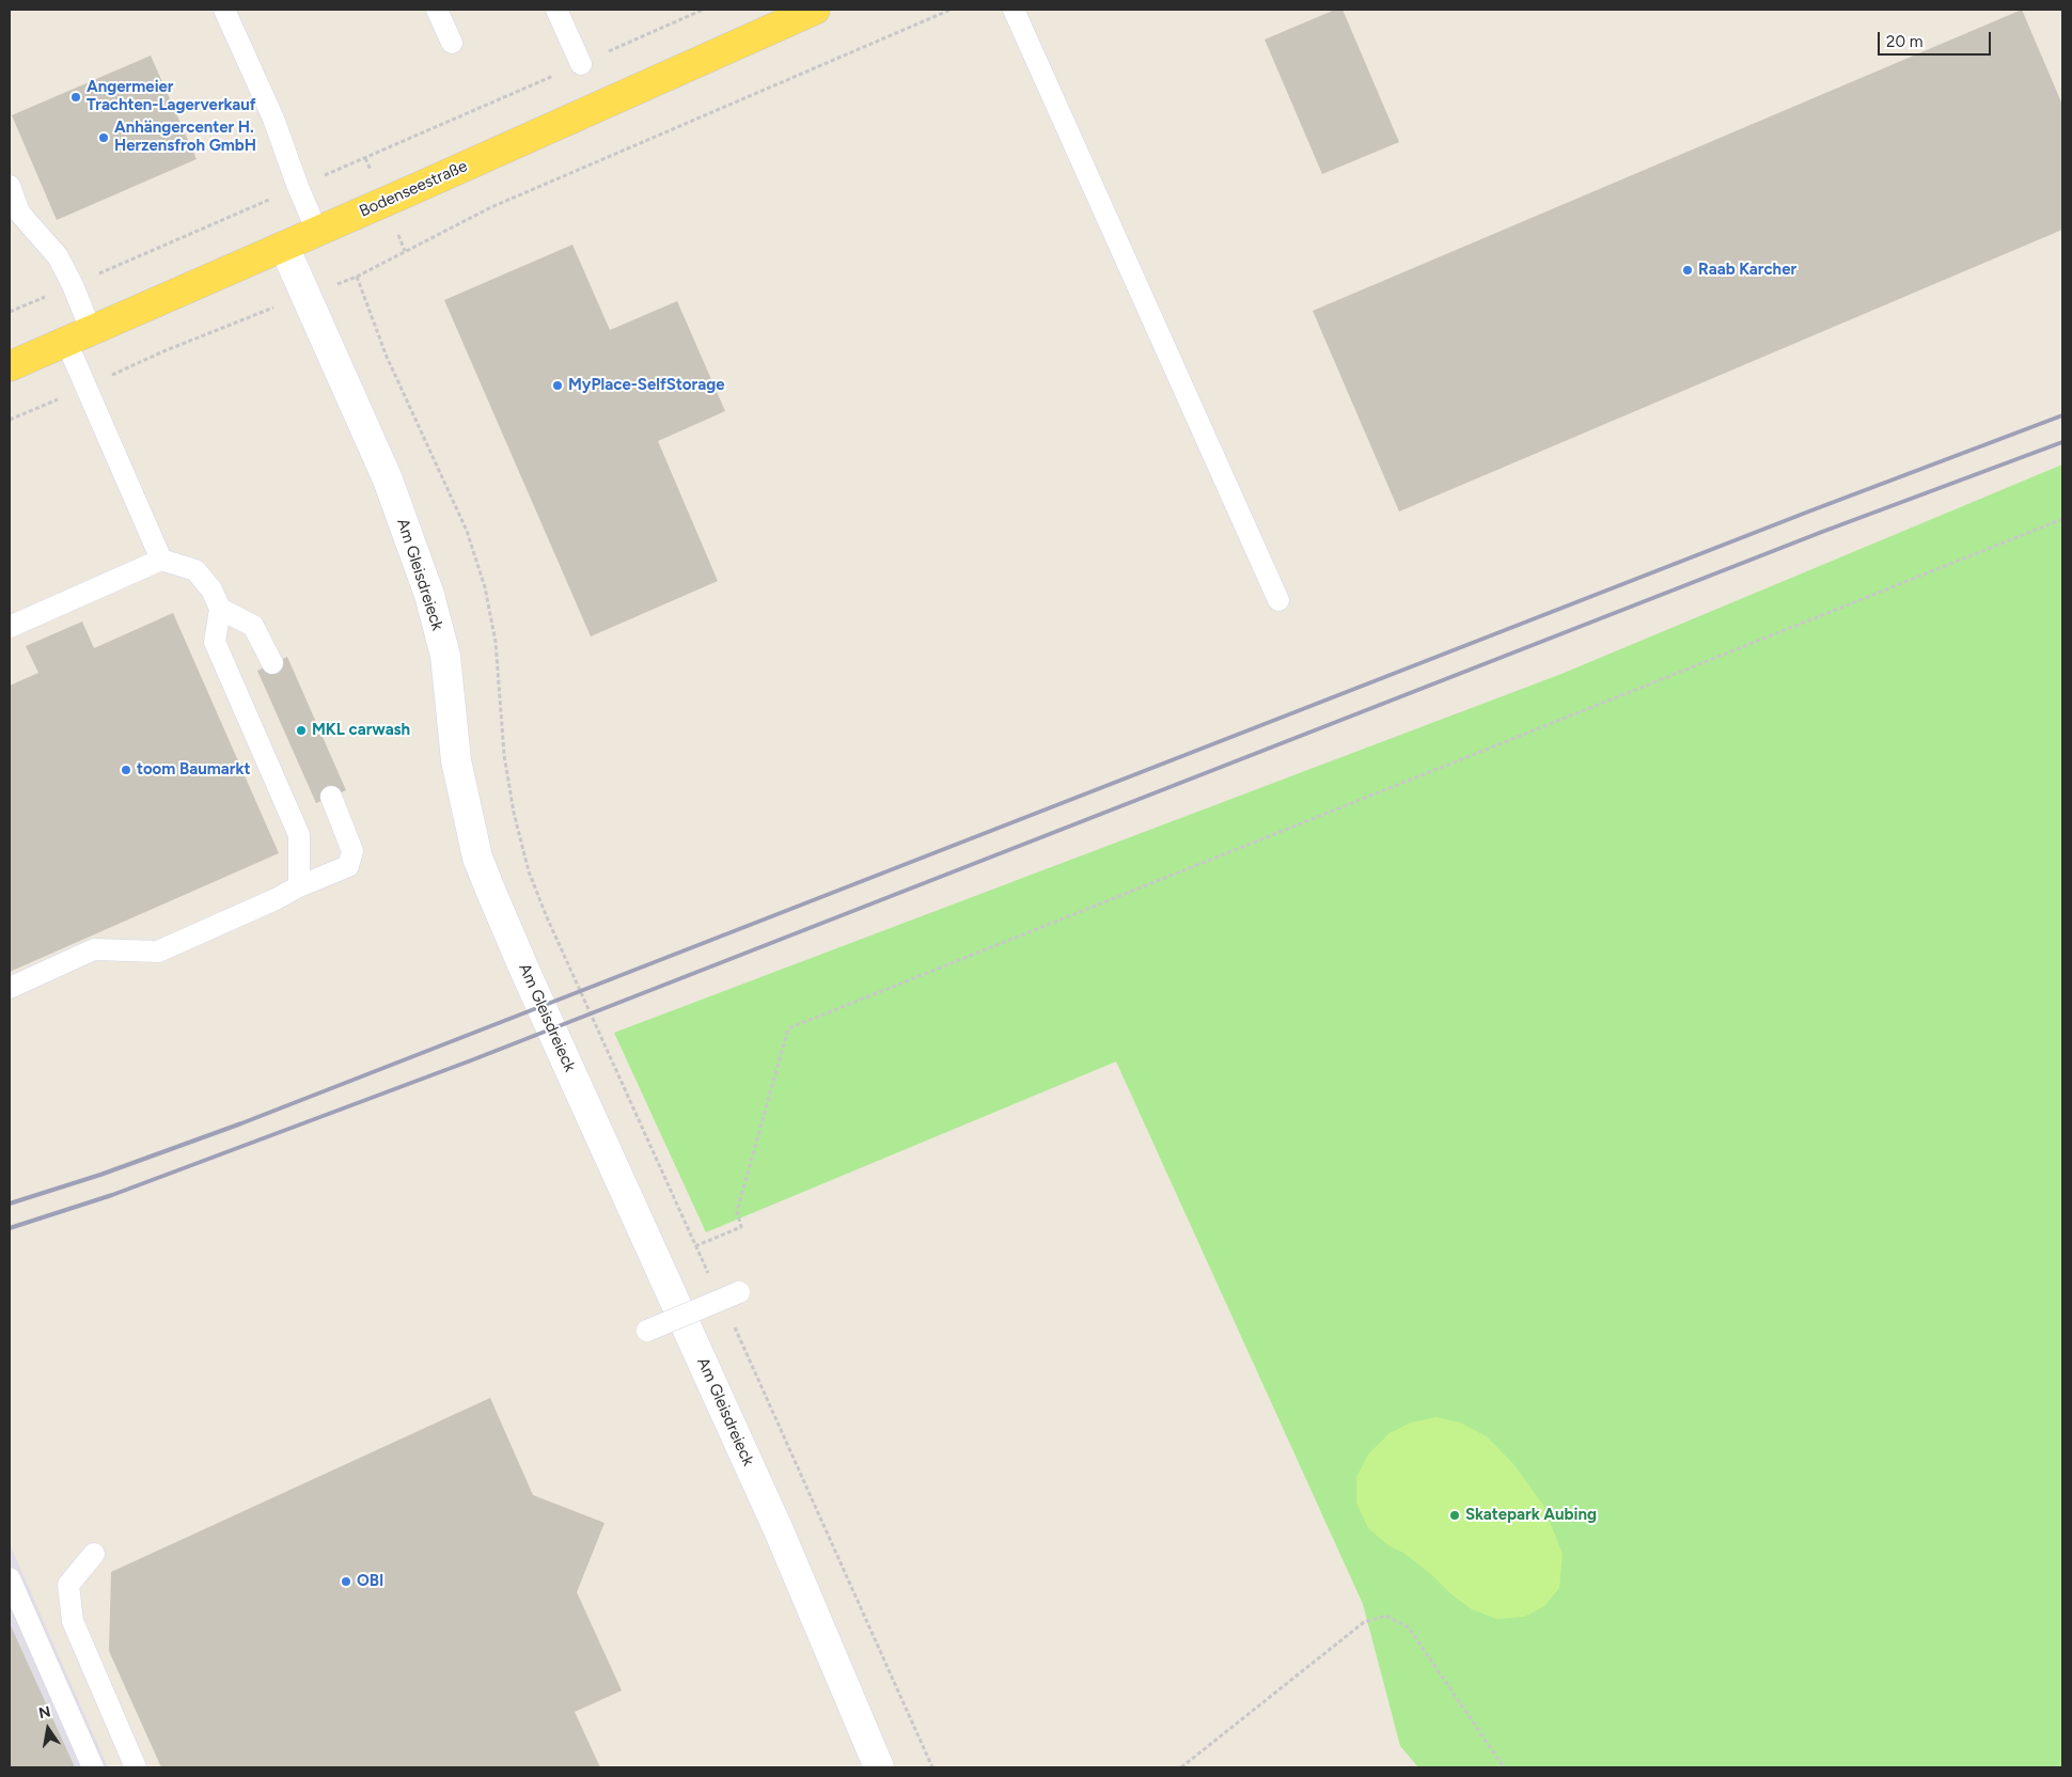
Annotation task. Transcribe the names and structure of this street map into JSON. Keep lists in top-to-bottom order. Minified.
{"streets":{"main road":["Bodenseestraße"],"street":["Am Gleisdreieck"]},"crossings":[["Bodenseestraße","Am Gleisdreieck"]],"places":["Angermeier Trachten-Lagerverkauf","Anhängercenter H. Herzensfroh GmbH","Raab Karcher","MyPlace-SelfStorage","MKL carwash","toom Baumarkt","Skatepark Aubing","OBI"],"scale_bar":"20 m","north":"top"}
